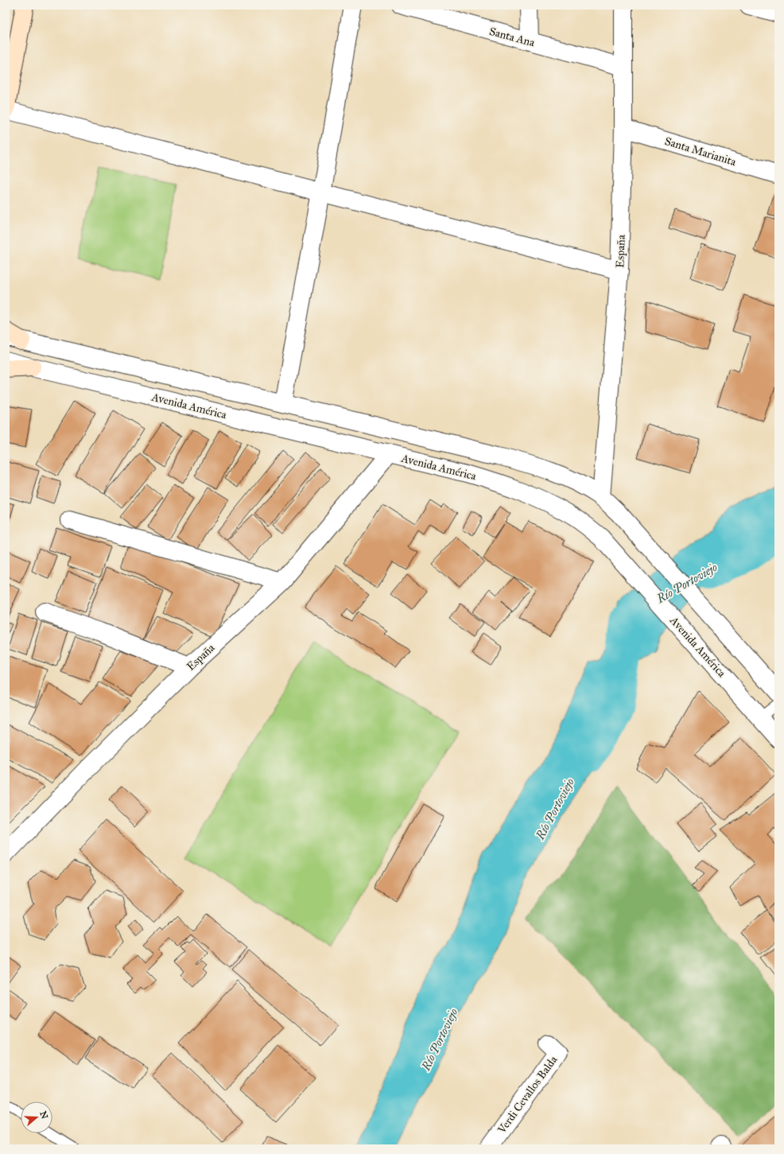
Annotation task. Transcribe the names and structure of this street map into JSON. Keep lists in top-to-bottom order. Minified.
{"streets":{"street":["Santa Ana","Santa Marianita","España","Avenida América","Verdi Cevallos Balda"]},"crossings":[["Santa Ana","España"],["Santa Marianita","España"],["España","Avenida América"]],"water":["Río Portoviejo"],"north":"right"}
